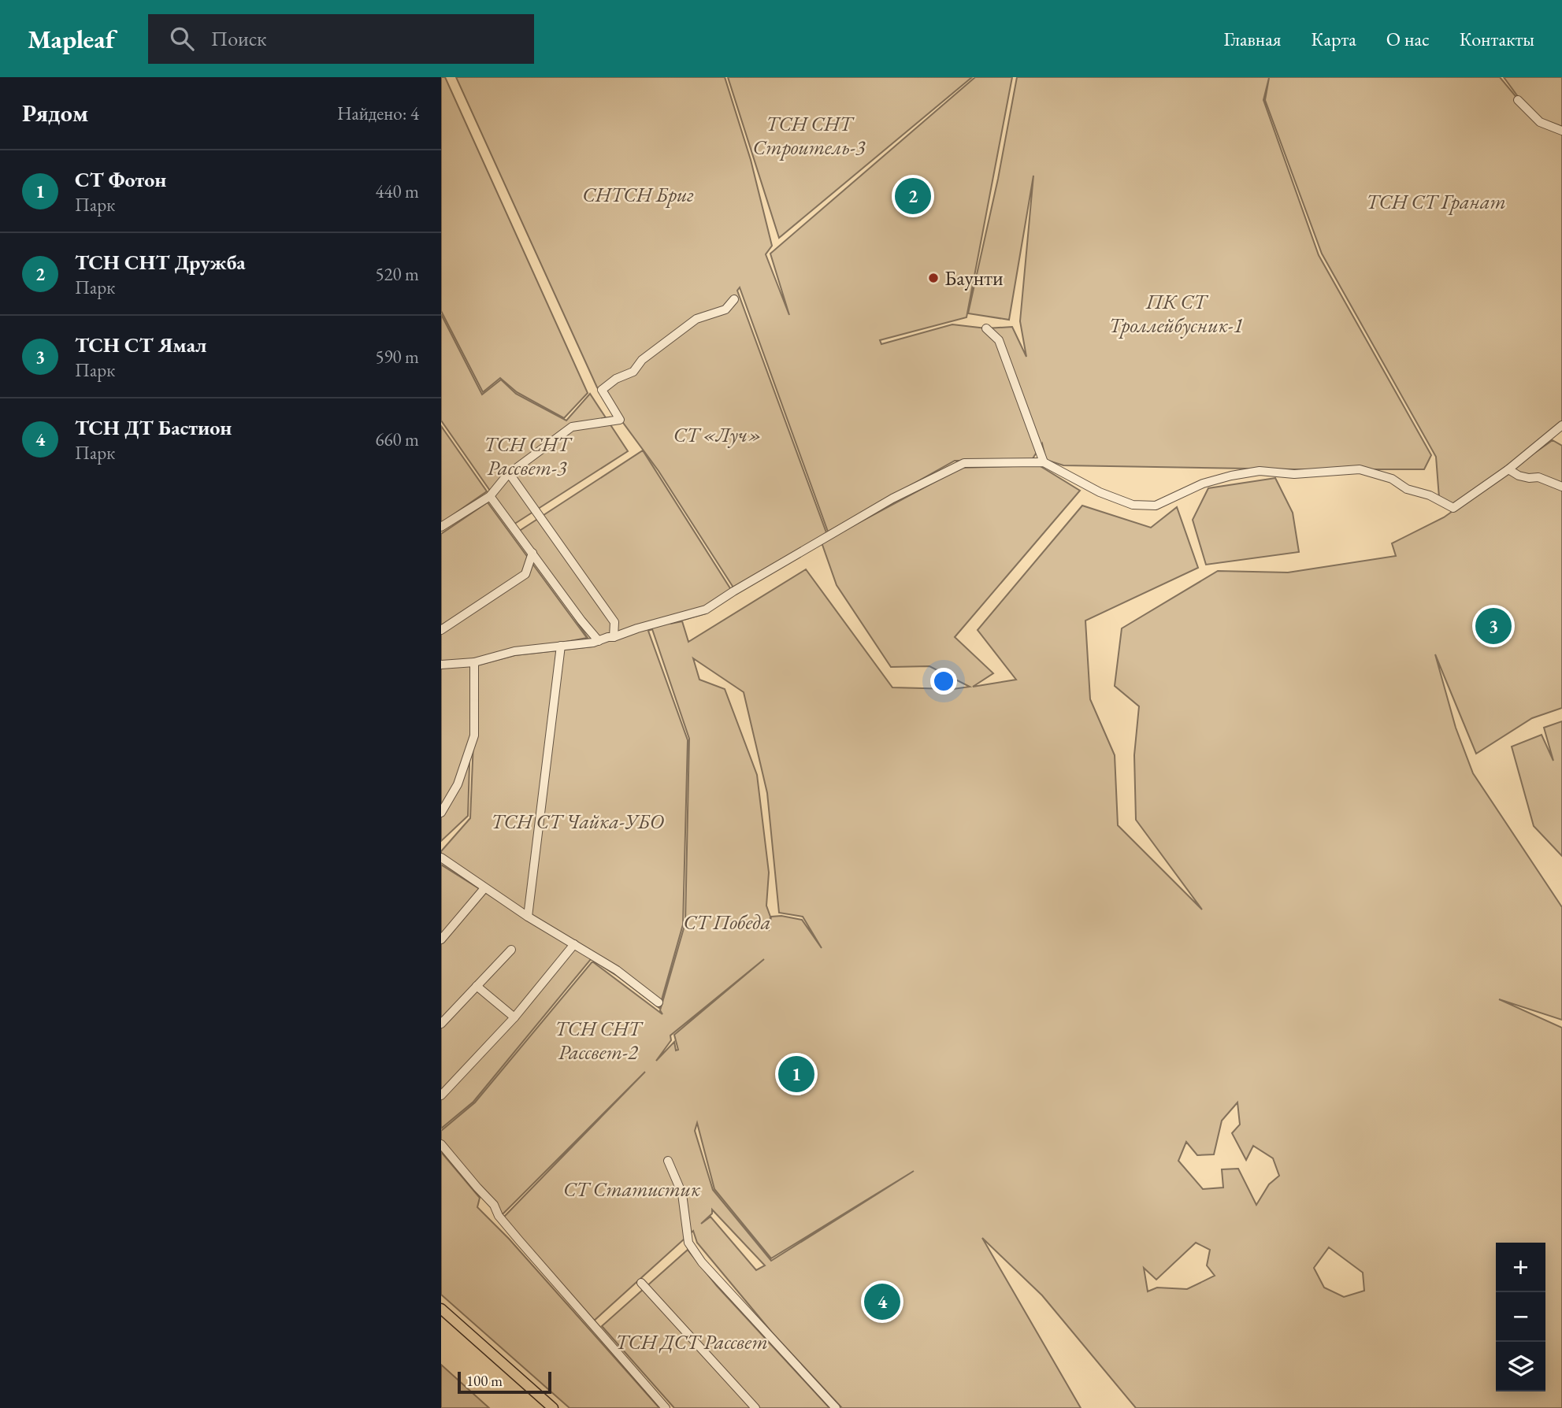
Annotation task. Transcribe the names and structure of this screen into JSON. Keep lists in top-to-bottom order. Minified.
{"parks":["ТСН СНТ Строитель-3","СНТСН Бриг","ТСН СТ Гранат","ПК СТ Троллейбусник-1","СТ «Луч»","ТСН СНТ Рассвет-3","ТСН СТ Чайка-УБО","СТ Победа","ТСН СНТ Рассвет-2","СТ Статистик","ТСН ДСТ Рассвет"],"places":["Баунти"],"scale_bar":"100 m","page":{"header":"Mapleaf","search":"Поиск","nav":["Главная","Карта","О нас","Контакты"],"heading":["Рядом","Найдено: 4"],"list":[{"mark":"1","name":"СТ Фотон","note":"Парк","value":"440 m"},{"mark":"2","name":"ТСН СНТ Дружба","note":"Парк","value":"520 m"},{"mark":"3","name":"ТСН СТ Ямал","note":"Парк","value":"590 m"},{"mark":"4","name":"ТСН ДТ Бастион","note":"Парк","value":"660 m"}],"pins":["2","3","1","4"],"map_buttons":["+","−"],"scale":"100 m"}}
